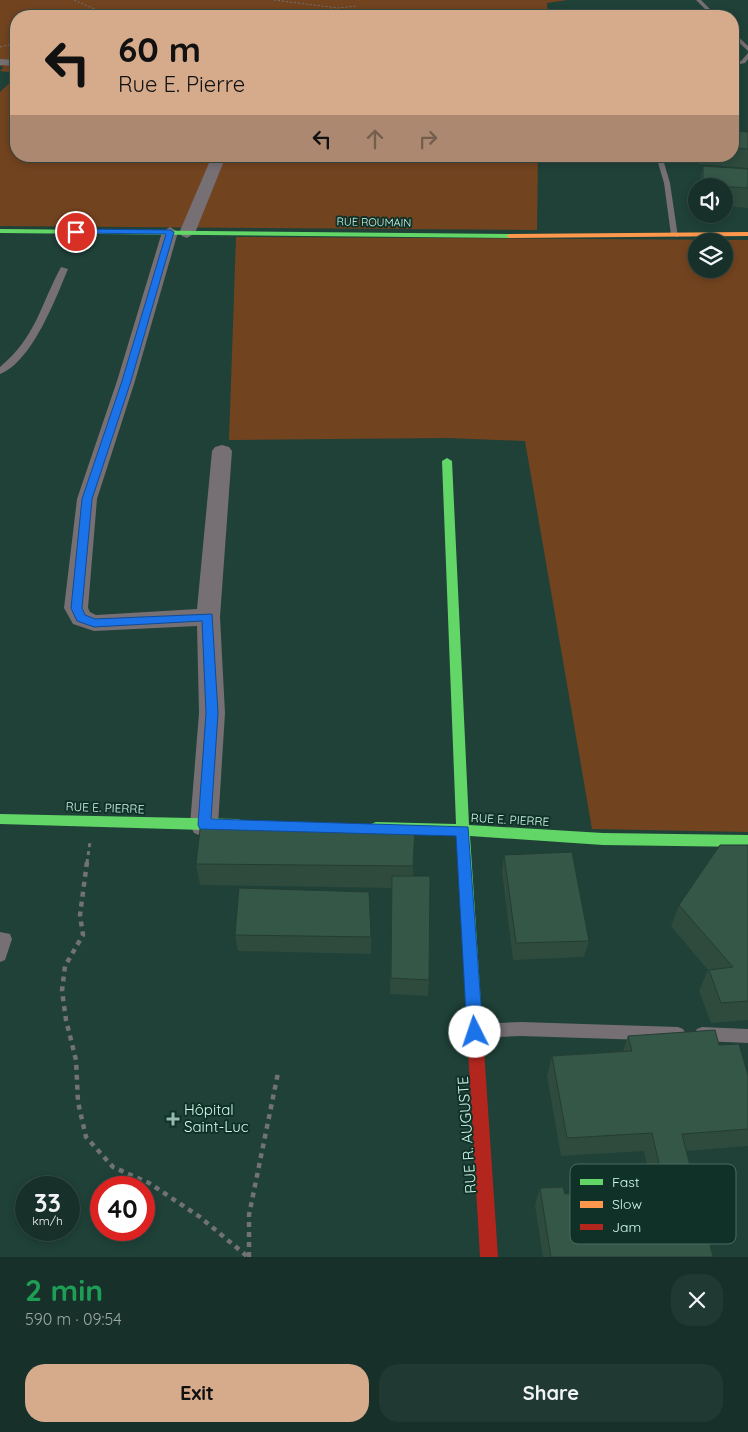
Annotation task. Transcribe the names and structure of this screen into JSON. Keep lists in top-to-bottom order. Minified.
{"streets":{"street":["RUE ROUMAIN","RUE E. PIERRE","RUE R. AUGUSTE"]},"crossings":[["RUE E. PIERRE","RUE R. AUGUSTE"]],"places":{"health":["Hôpital Saint-Luc"]},"legend":["Fast","Slow","Jam"],"page":{"turn":["60 m","Rue E. Pierre"],"speed":"33 km/h","limit":"40","heading":["2 min","590 m · 09:54"],"buttons":["Exit","Share"]}}
